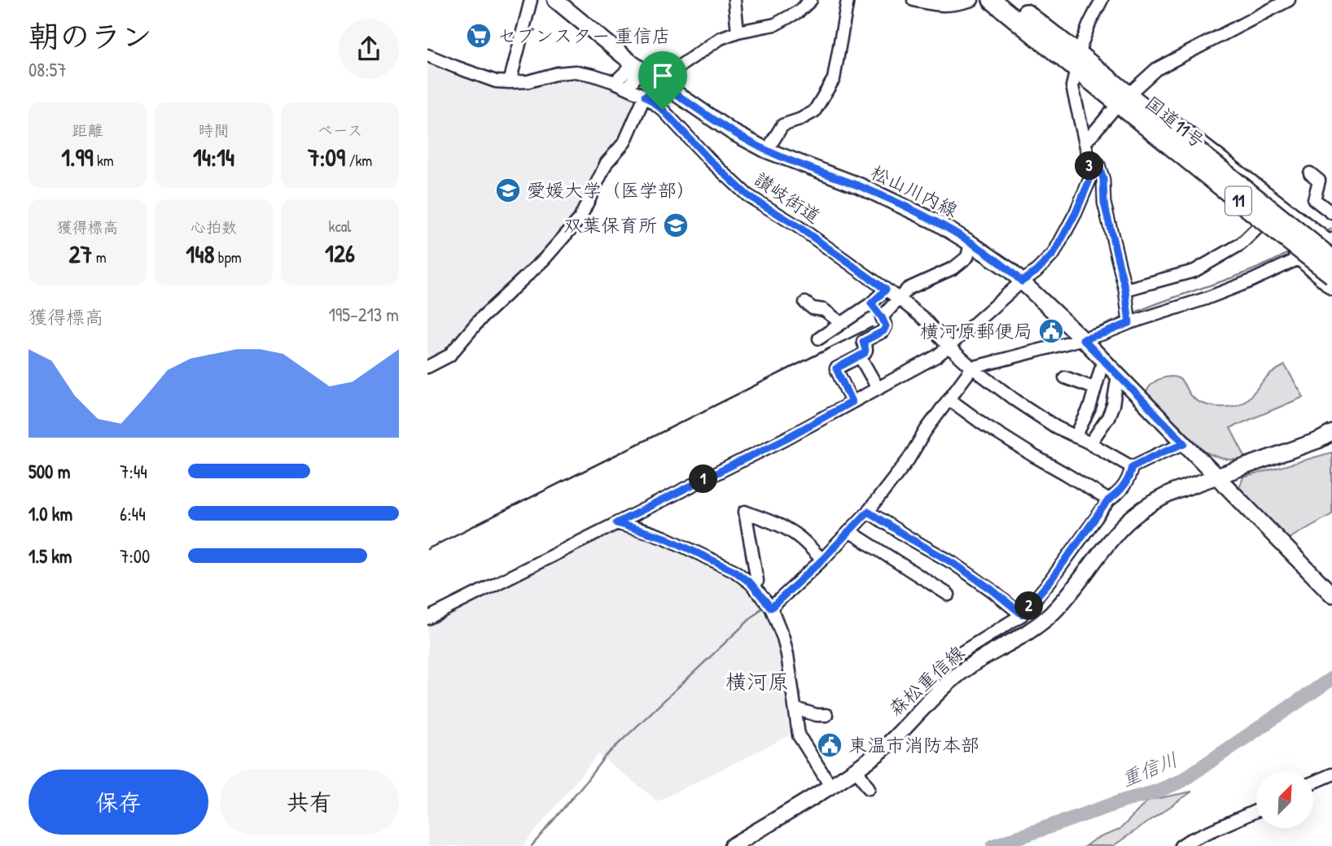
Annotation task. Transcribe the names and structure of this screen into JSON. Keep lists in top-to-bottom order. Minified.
{"streets":{"highway":["国道11号","11"],"main road":["松山川内線","森松重信線"],"street":["讃岐街道"]},"crossings":[["松山川内線","森松重信線"]],"districts":["横河原"],"water":["重信川"],"places":{"supermarket":["セブンスター 重信店"],"school or university":["愛媛大学（医学部）","双葉保育所"],"public building":["横河原郵便局","東温市消防本部"]},"north":"top right","page":{"heading":["朝のラン","08:57"],"stats":[["距離","1.99 km"],["時間","14:14"],["ペース","7:09 /km"],["獲得標高","27 m"],["心拍数","148 bpm"],["kcal","126"]],"pins":["3","1","2"],"chart":["獲得標高","195–213 m"],"list":[{"name":"500 m","note":"7:44"},{"name":"1.0 km","note":"6:44"},{"name":"1.5 km","note":"7:00"}],"buttons":["保存","共有"]}}
